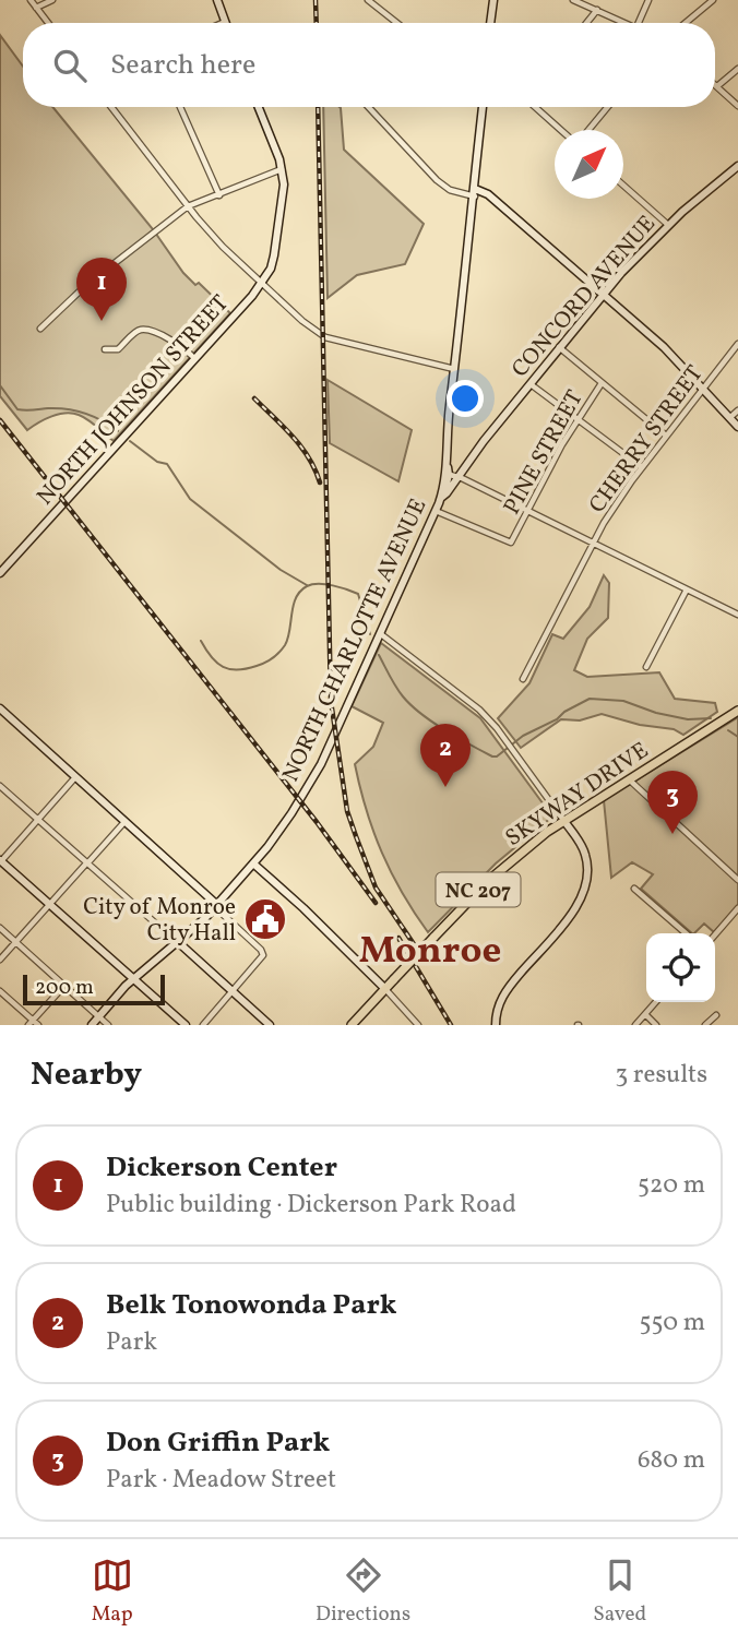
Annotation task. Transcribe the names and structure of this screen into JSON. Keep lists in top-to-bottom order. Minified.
{"streets":{"main road":["CONCORD AVENUE","NORTH JOHNSON STREET","NORTH CHARLOTTE AVENUE","SKYWAY DRIVE","NC 207"],"street":["CHERRY STREET","PINE STREET"]},"crossings":[["CONCORD AVENUE","NORTH CHARLOTTE AVENUE"],["PINE STREET","NORTH CHARLOTTE AVENUE"],["SKYWAY DRIVE","NC 207"]],"districts":["Monroe"],"places":{"public building":["City of Monroe City Hall"]},"scale_bar":"200 m","north":"top right","page":{"search":"Search here","pins":["1","2","3"],"scale":"200 m","heading":["Nearby","3 results"],"list":[{"mark":"1","name":"Dickerson Center","note":"Public building · Dickerson Park Road","value":"520 m"},{"mark":"2","name":"Belk Tonowonda Park","note":"Park","value":"550 m"},{"mark":"3","name":"Don Griffin Park","note":"Park · Meadow Street","value":"680 m"}],"nav":["Map","Directions","Saved"]}}
